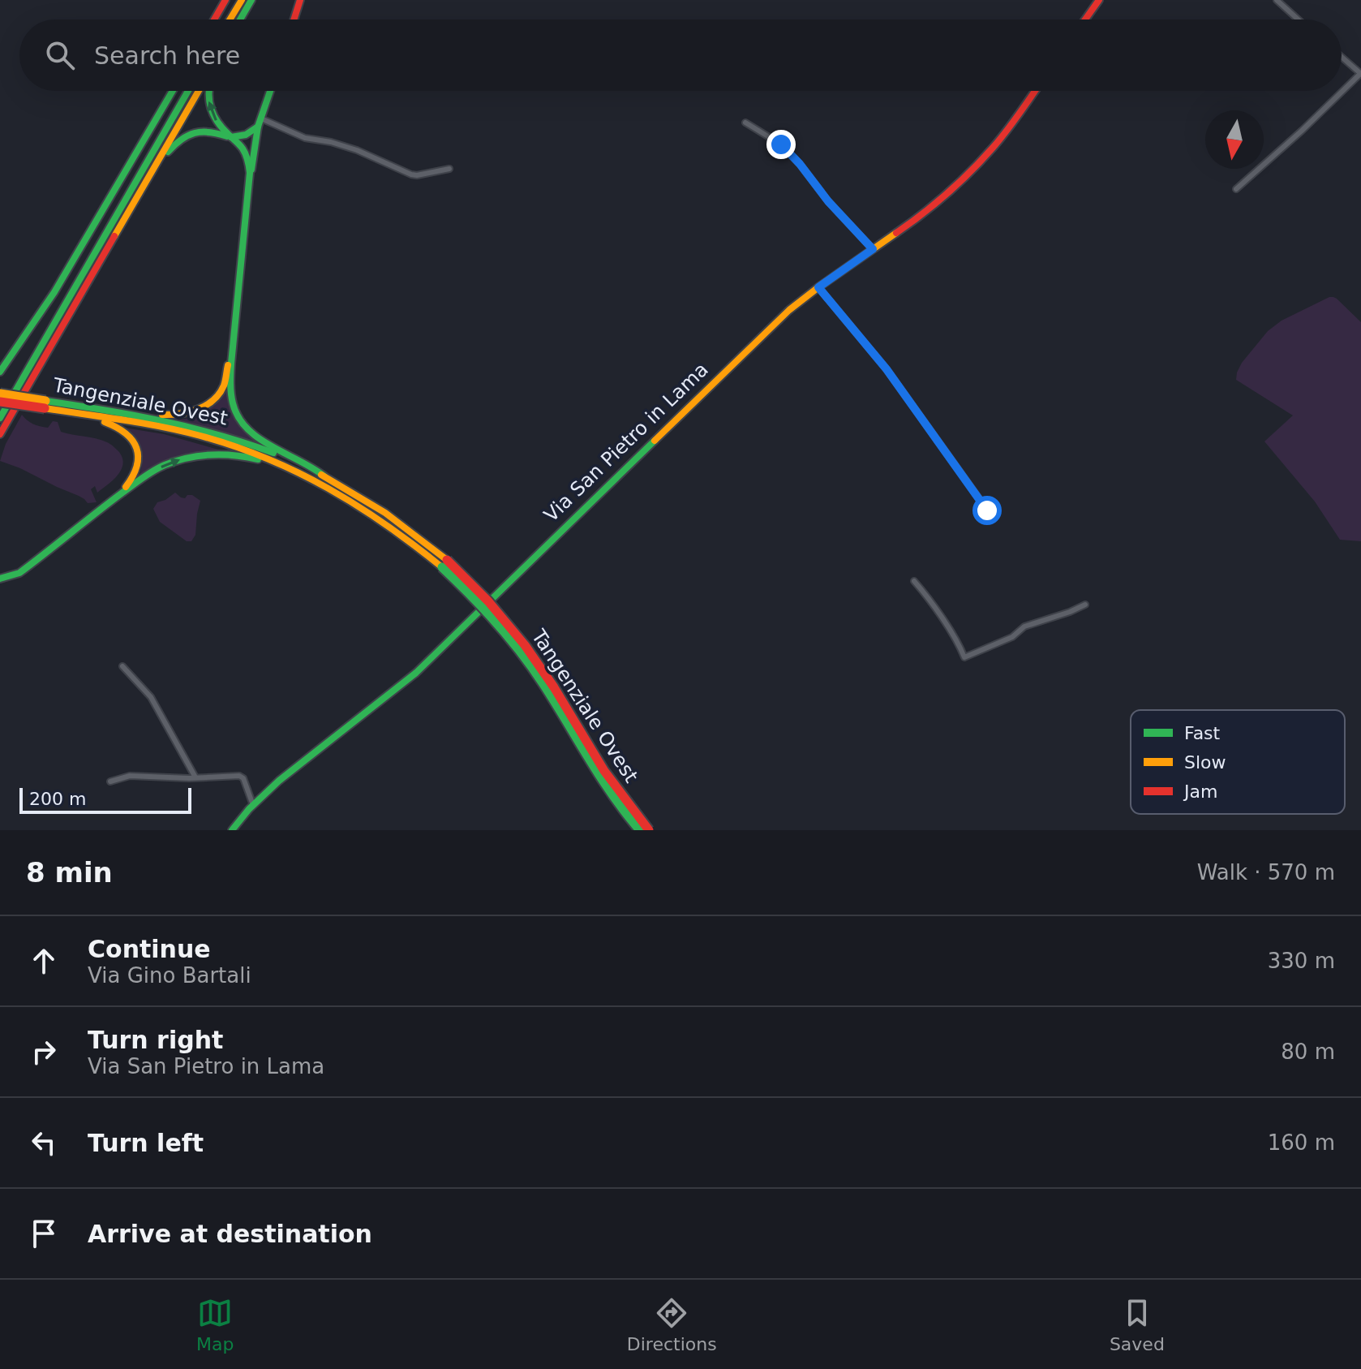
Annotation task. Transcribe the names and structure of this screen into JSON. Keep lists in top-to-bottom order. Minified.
{"streets":{"main road":["Tangenziale Ovest","Via San Pietro in Lama"]},"legend":["Fast","Slow","Jam"],"scale_bar":"200 m","north":"bottom","page":{"search":"Search here","scale":"200 m","heading":["8 min","Walk · 570 m"],"list":[["Continue","Via Gino Bartali","330 m"],["Turn right","Via San Pietro in Lama","80 m"],["Turn left","160 m"],"Arrive at destination"],"nav":["Map","Directions","Saved"]}}
